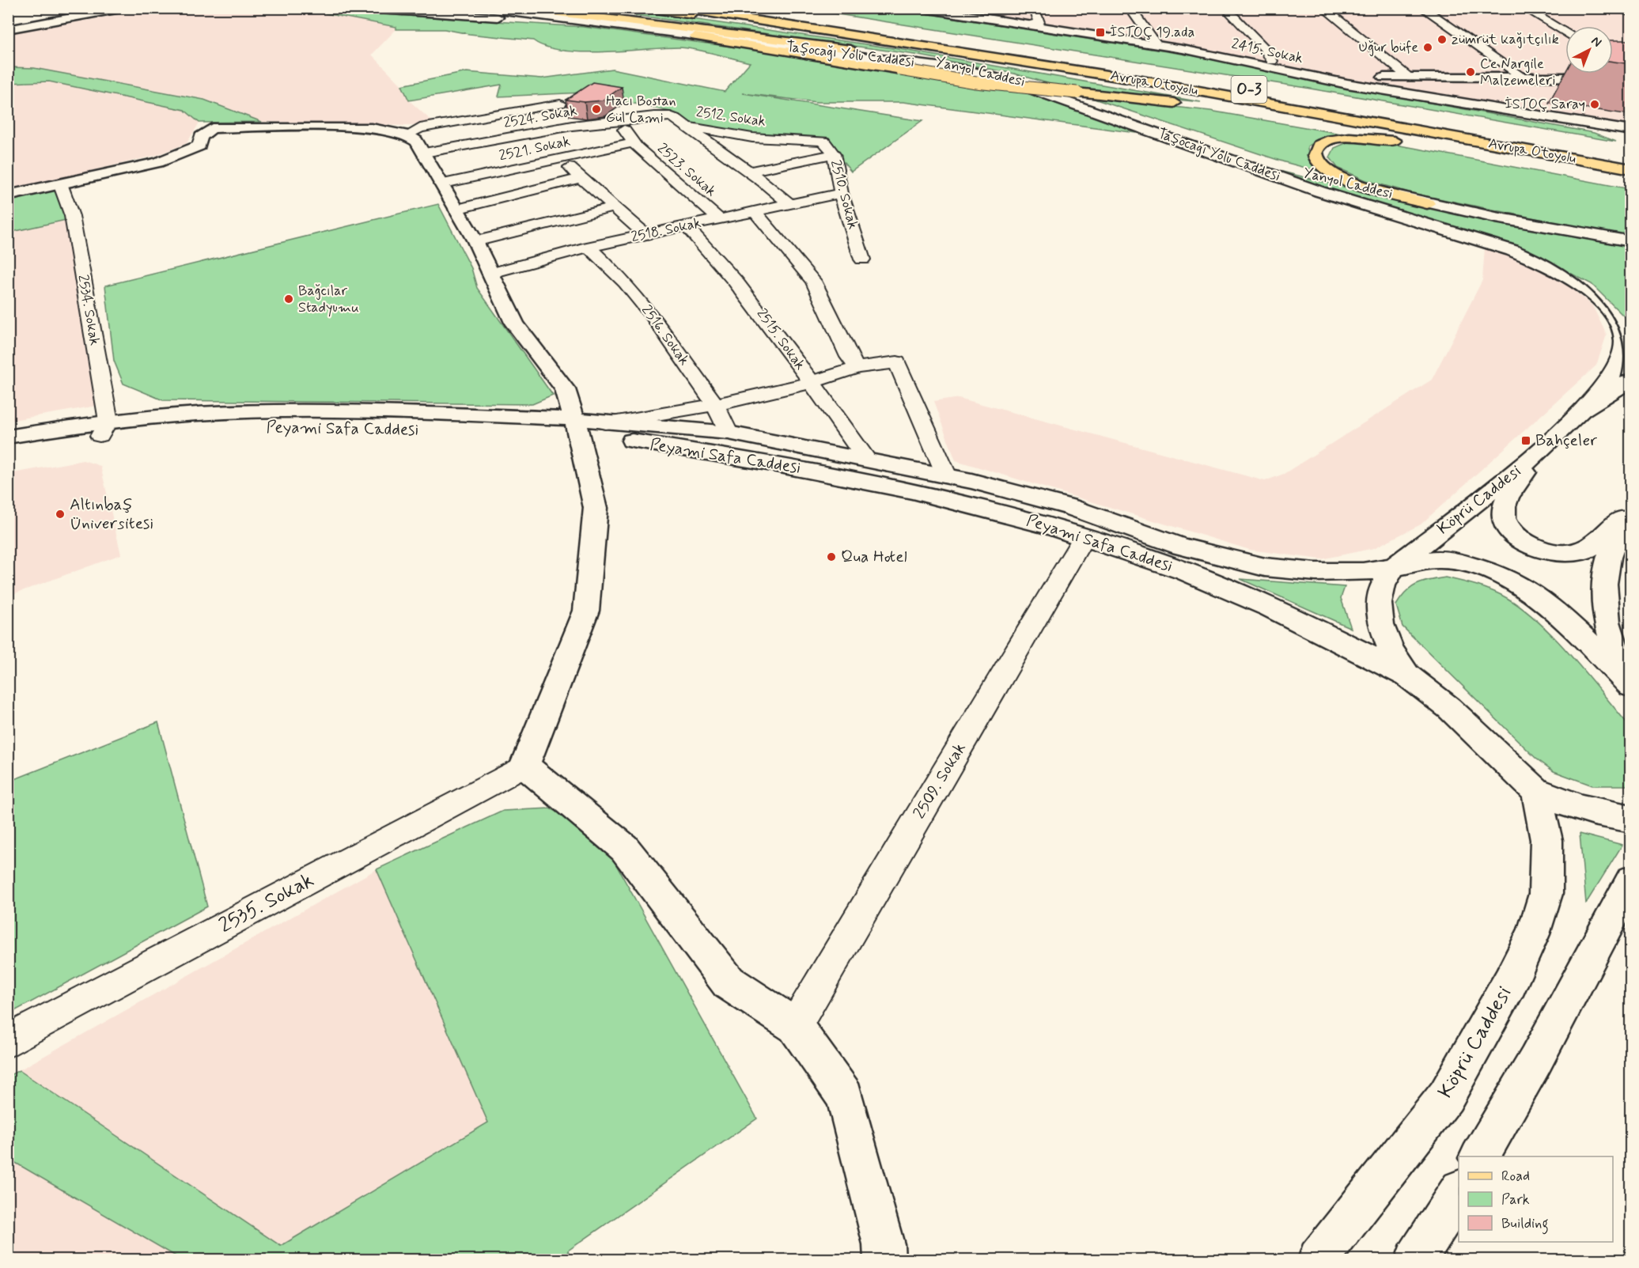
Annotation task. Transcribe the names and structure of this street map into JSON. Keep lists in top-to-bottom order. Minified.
{"streets":{"main road":["2415. Sokak","Taşocağı Yolu Caddesi","Yanyol Caddesi","Avrupa Otoyolu","O-3","Peyami Safa Caddesi","Köprü Caddesi"],"street":["2524. Sokak","2512. Sokak","2521. Sokak","2523. Sokak","2510. Sokak","2518. Sokak","2534. Sokak","2516. Sokak","2515. Sokak","2509. Sokak","2535. Sokak"]},"crossings":[["Taşocağı Yolu Caddesi","Köprü Caddesi"],["2524. Sokak","2512. Sokak"],["2524. Sokak","2523. Sokak"],["2512. Sokak","2510. Sokak"],["2512. Sokak","2518. Sokak"],["2521. Sokak","2523. Sokak"],["2523. Sokak","2518. Sokak"],["2510. Sokak","2518. Sokak"],["2518. Sokak","2516. Sokak"],["2518. Sokak","2515. Sokak"],["2534. Sokak","Peyami Safa Caddesi"],["Peyami Safa Caddesi","2509. Sokak"]],"places":{"transit":["İSTOÇ 19.ada","Bahçeler"],"other":["zümrüt kağıtçılık","Uğur büfe","Ce Nargile Malzemeleri","İSTOÇ Saray","Hacı Bostan Gül Cami","Bağcılar Stadyumu","Altınbaş Üniversitesi","Qua Hotel"]},"legend":["Road","Park","Building"],"north":"top right"}
